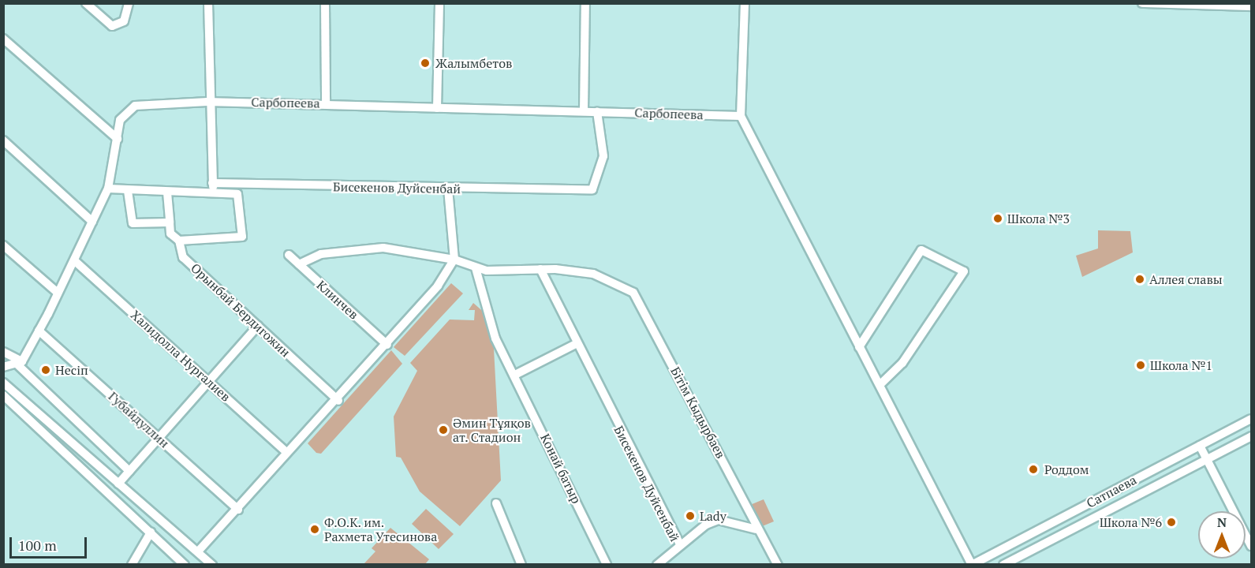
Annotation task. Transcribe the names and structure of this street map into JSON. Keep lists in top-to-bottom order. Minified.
{"streets":{"street":["Сарбопеева","Бисекенов Дуйсенбай","Клинчев","Орынбай Бердигожин","Халидолла Нургалиев","Бiтiм Кыдырбаев","Губайдуллин","Конай батыр","Сатпаева"]},"crossings":[["Сарбопеева","Бисекенов Дуйсенбай"],["Сарбопеева","Халидолла Нургалиев"],["Сарбопеева","Губайдуллин"],["Бисекенов Дуйсенбай","Бiтiм Кыдырбаев"],["Бiтiм Кыдырбаев","Конай батыр"]],"places":["Жалымбетов","Школа №3","Аллея славы","Школа №1","Несіп","Әмин Тұяқов ат. Стадион","Роддом","Lady","Школа №6","Ф.О.К. им. Рахмета Утесинова"],"scale_bar":"100 m","north":"top"}
